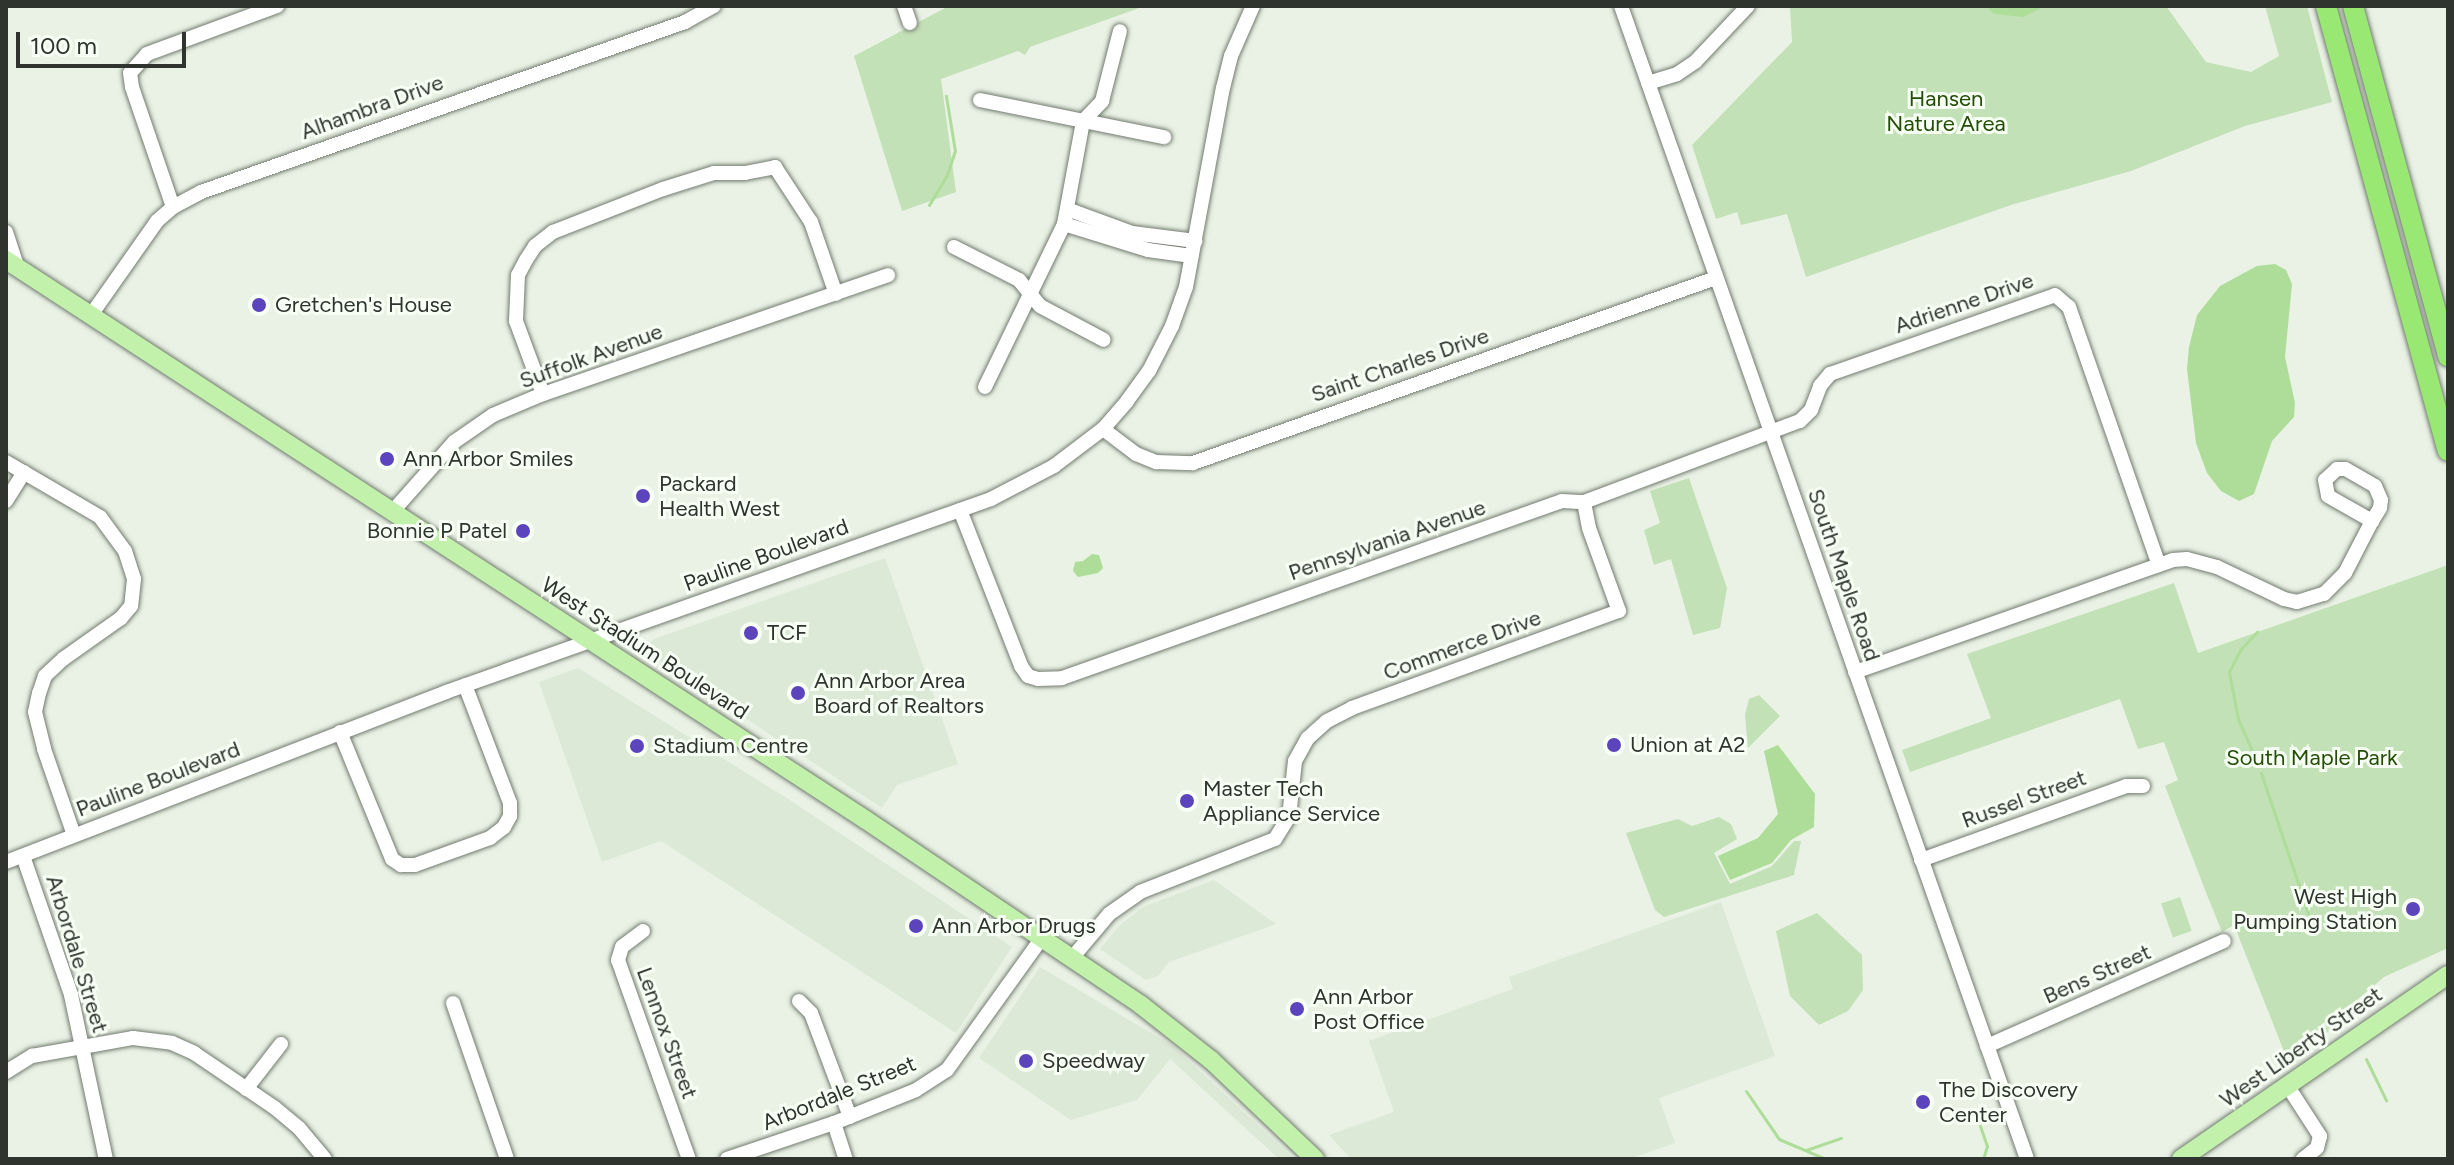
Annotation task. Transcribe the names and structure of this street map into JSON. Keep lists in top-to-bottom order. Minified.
{"streets":{"main road":["West Stadium Boulevard","West Liberty Street"],"street":["Alhambra Drive","Adrienne Drive","Suffolk Avenue","Saint Charles Drive","Pennsylvania Avenue","Pauline Boulevard","South Maple Road","Commerce Drive","Russel Street","Arbordale Street","Bens Street","Lennox Street"]},"crossings":[["Alhambra Drive","West Stadium Boulevard"],["Adrienne Drive","Pennsylvania Avenue"],["Adrienne Drive","South Maple Road"],["Suffolk Avenue","West Stadium Boulevard"],["Saint Charles Drive","Pauline Boulevard"],["Saint Charles Drive","South Maple Road"],["Pennsylvania Avenue","Pauline Boulevard"],["Pennsylvania Avenue","South Maple Road"],["Pennsylvania Avenue","Commerce Drive"],["Pauline Boulevard","West Stadium Boulevard"],["Pauline Boulevard","Arbordale Street"],["South Maple Road","Russel Street"],["South Maple Road","Bens Street"],["Commerce Drive","West Stadium Boulevard"],["West Stadium Boulevard","Arbordale Street"]],"parks":["Hansen Nature Area","South Maple Park"],"places":["Gretchen's House","Ann Arbor Smiles","Packard Health West","Bonnie P Patel","TCF","Ann Arbor Area Board of Realtors","Union at A2","Stadium Centre","Master Tech Appliance Service","West High Pumping Station","Ann Arbor Drugs","Ann Arbor Post Office","Speedway","The Discovery Center"],"scale_bar":"100 m"}
